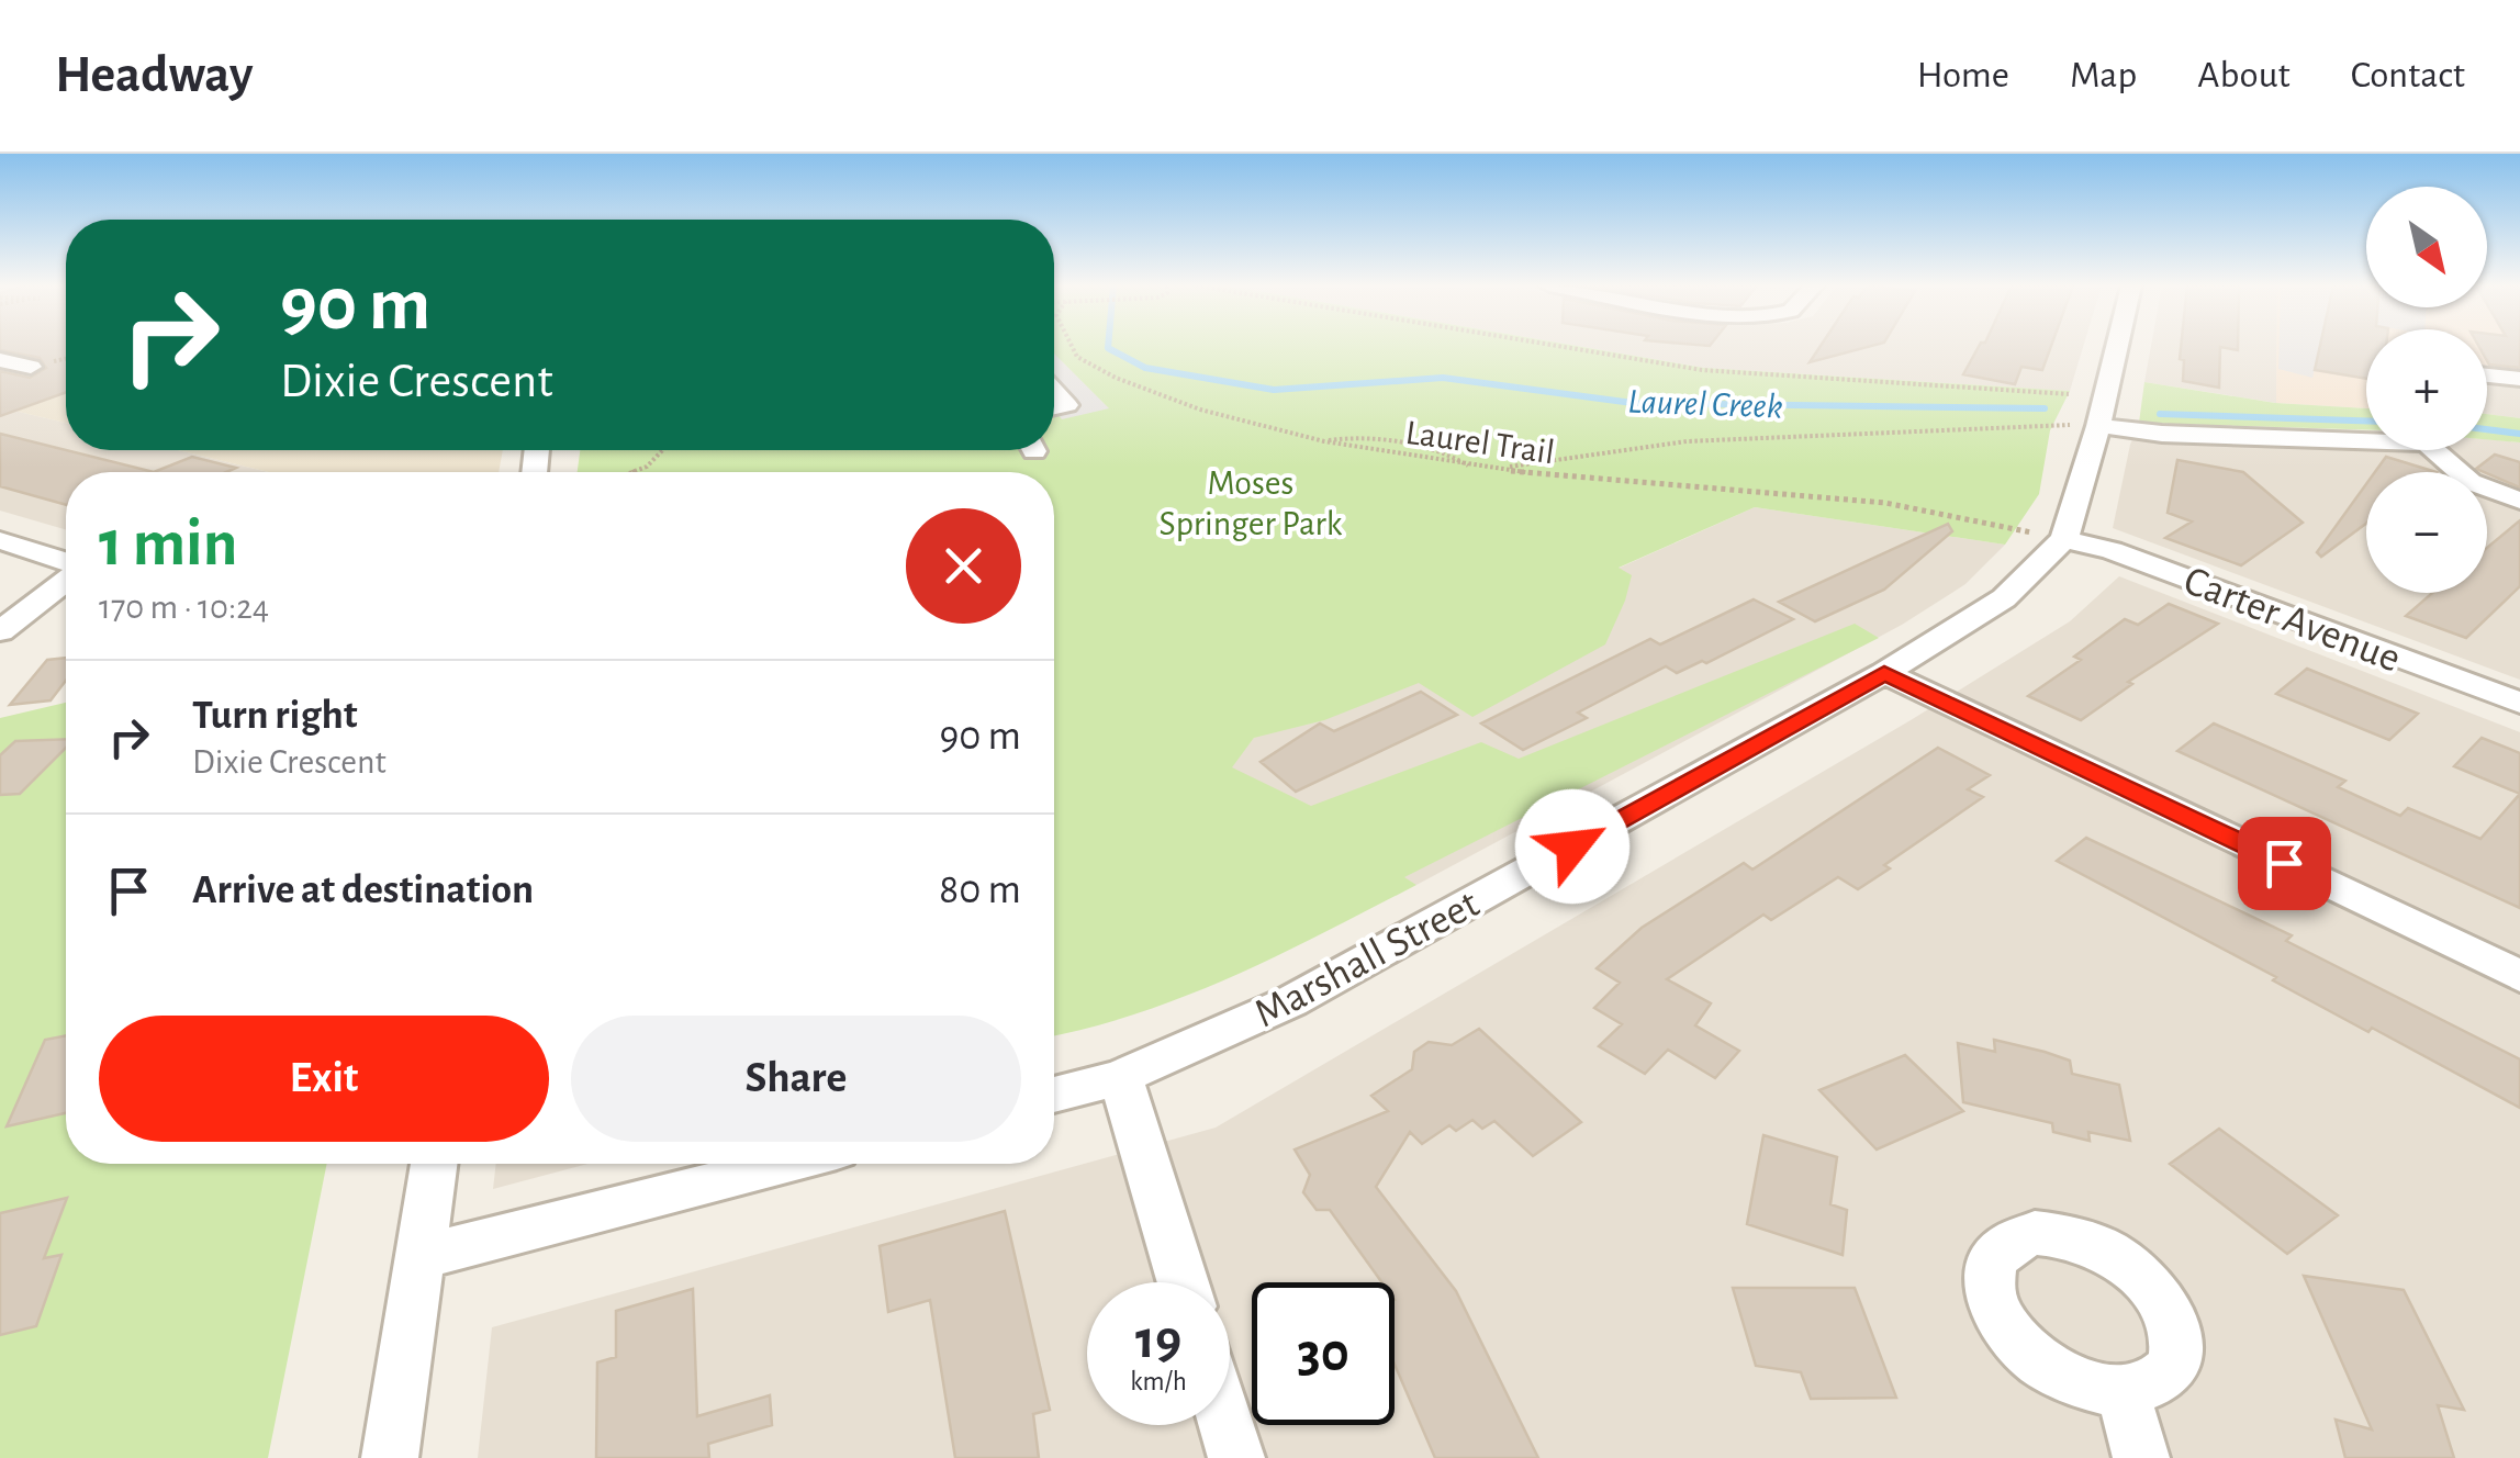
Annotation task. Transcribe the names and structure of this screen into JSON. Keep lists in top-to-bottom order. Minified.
{"streets":{"street":["Carter Avenue","Marshall Street"],"path":["Laurel Trail"]},"crossings":[["Laurel Trail","Carter Avenue"],["Laurel Trail","Marshall Street"],["Carter Avenue","Marshall Street"]],"water":["Laurel Creek"],"parks":["Moses Springer Park"],"north":"bottom right","page":{"header":"Headway","nav":["Home","Map","About","Contact"],"map_buttons":["+","−"],"turn":["90 m","Dixie Crescent"],"heading":["1 min","170 m · 10:24"],"list":[{"name":"Turn right","note":"Dixie Crescent","value":"90 m"},{"name":"Arrive at destination","value":"80 m"}],"buttons":["Exit","Share"],"speed":"19 km/h","limit":"30"}}
